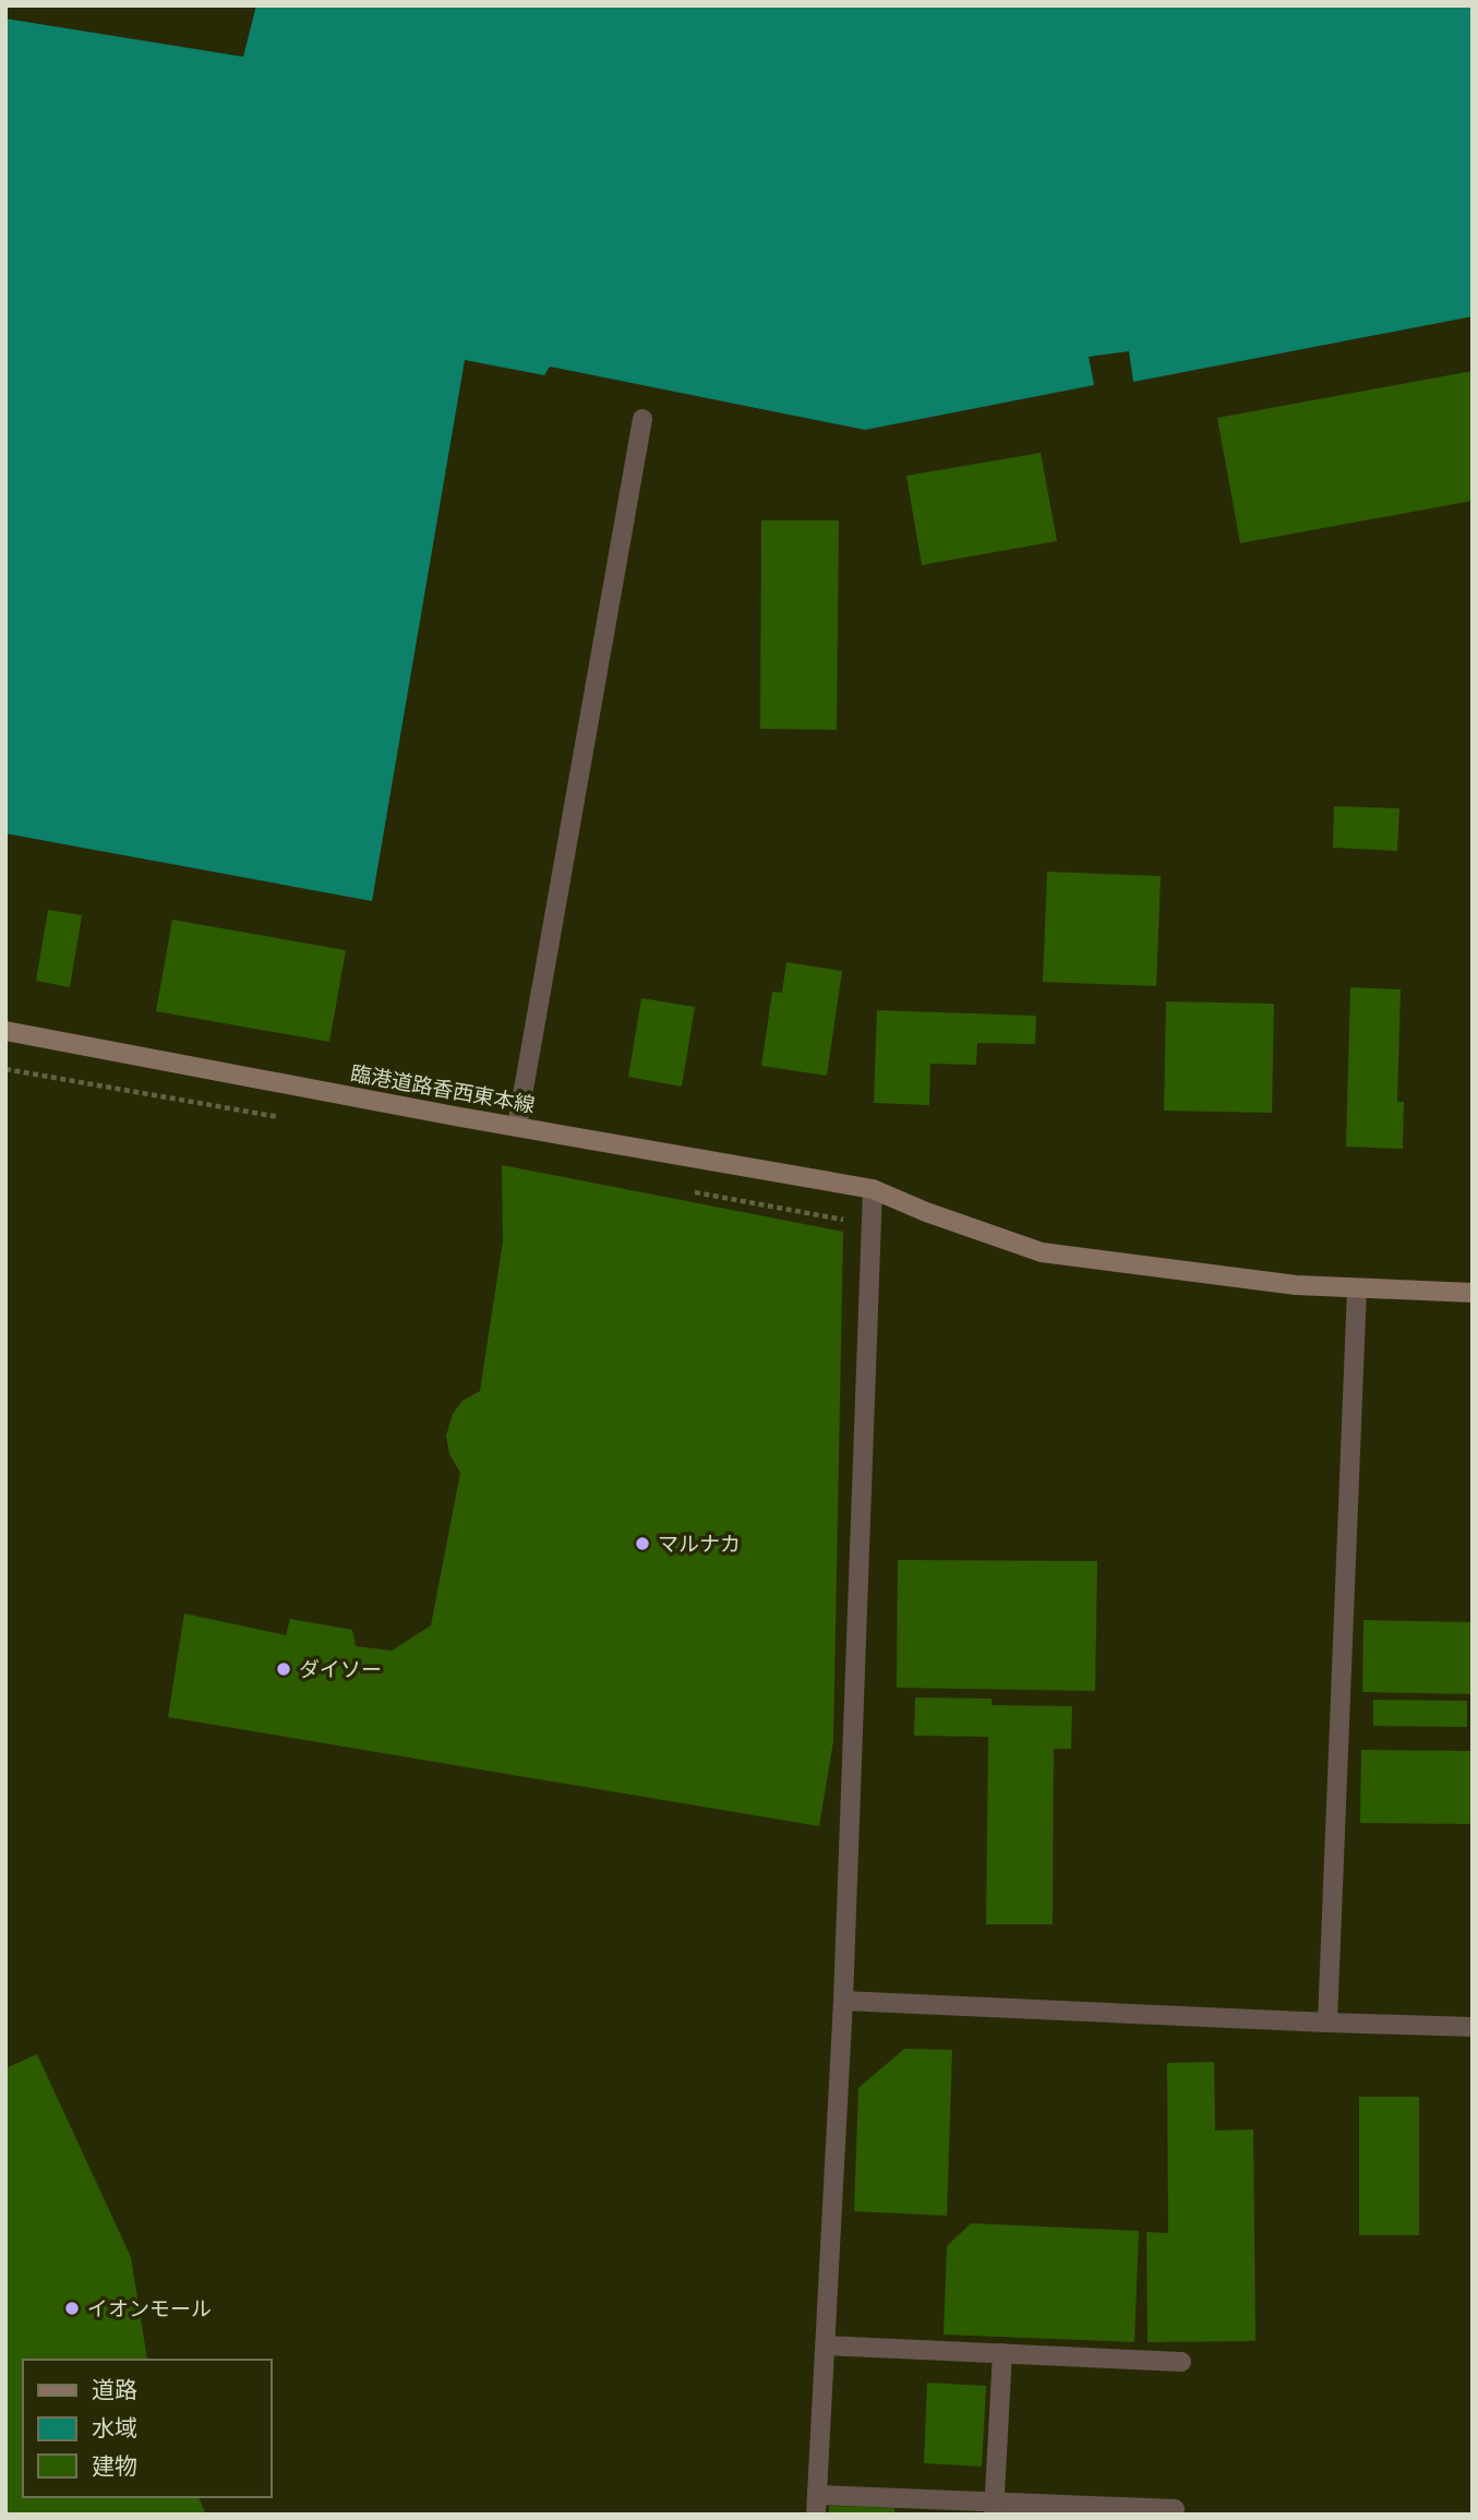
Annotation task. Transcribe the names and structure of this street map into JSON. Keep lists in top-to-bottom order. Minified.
{"streets":{"street":["臨港道路香西東本線"]},"places":["マルナカ","ダイソー","イオンモール"],"legend":["道路","水域","建物"]}
